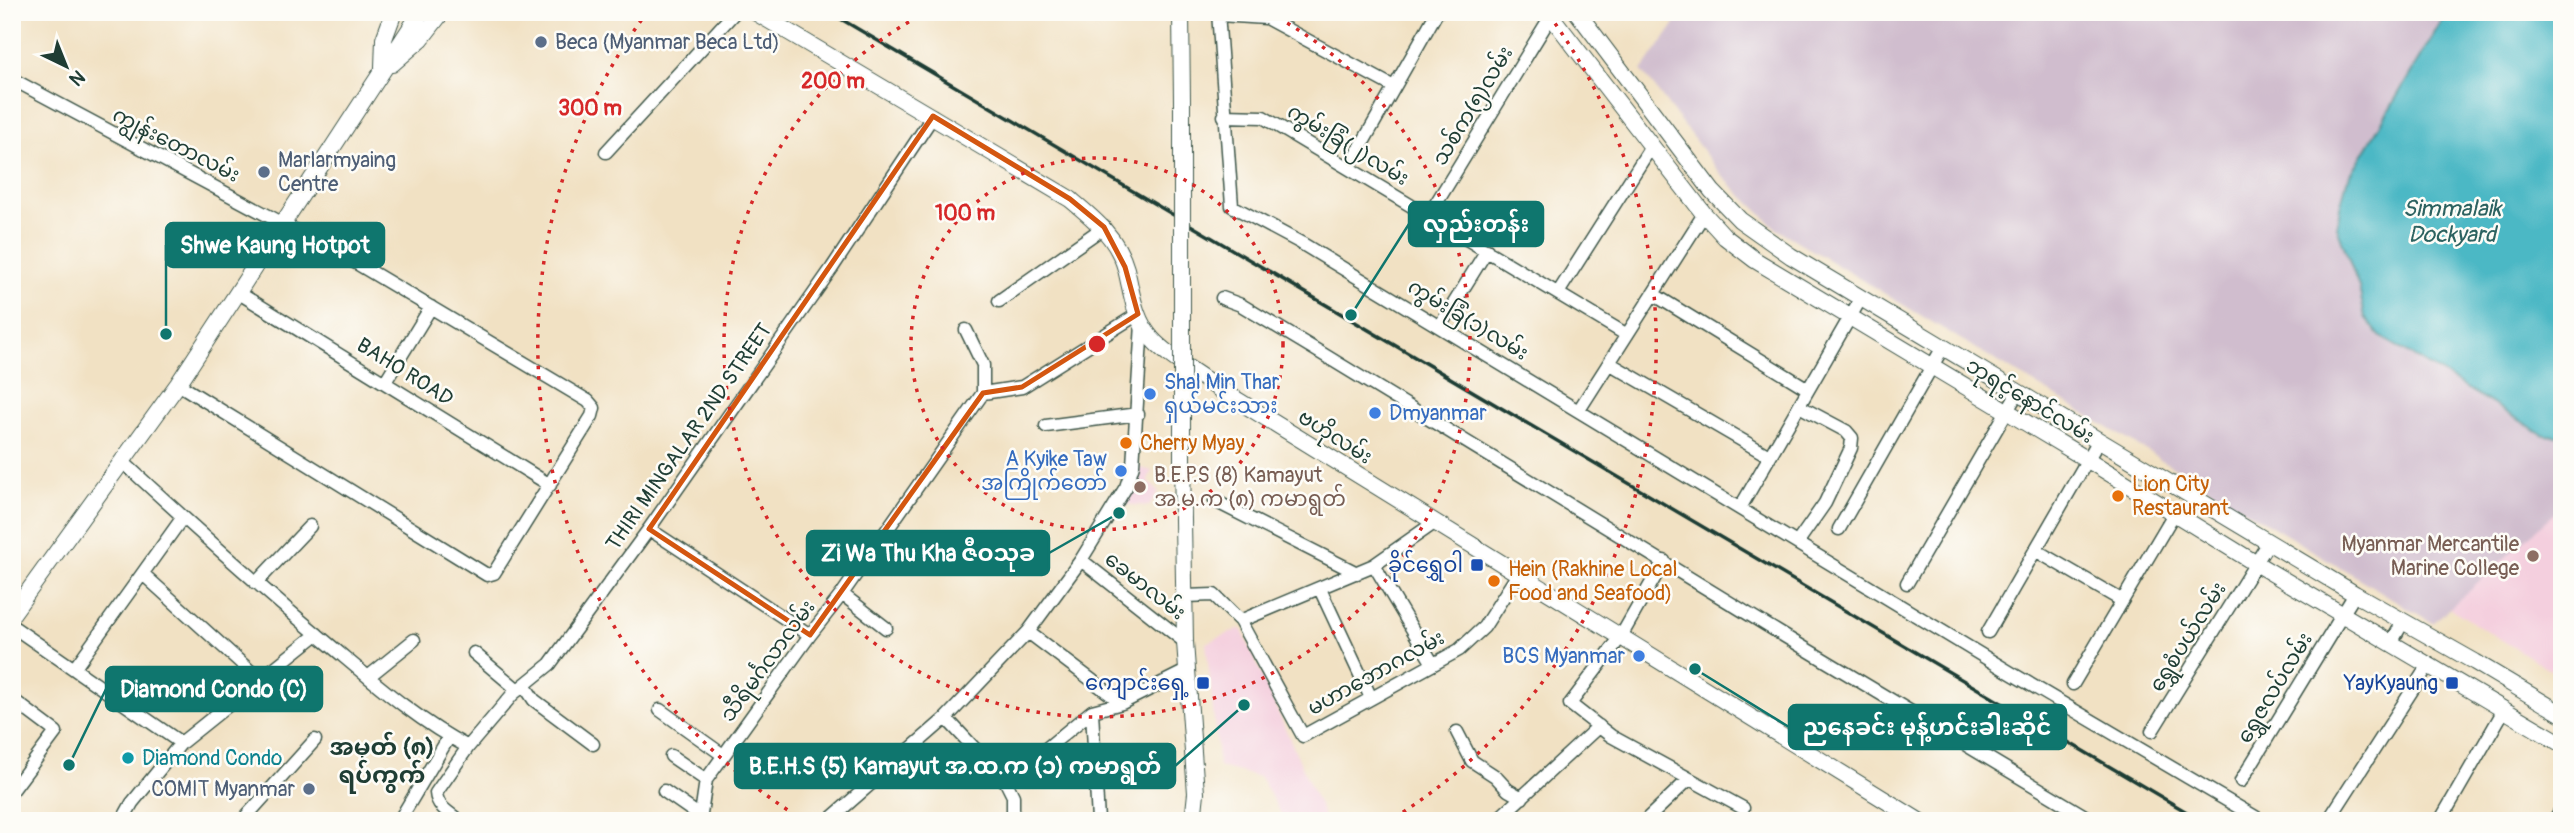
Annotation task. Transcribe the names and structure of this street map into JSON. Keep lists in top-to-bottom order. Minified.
{"streets":{"main road":["ဘုရင့်နောင်လမ်း","ဗဟိုလမ်း"],"street":["သစ်က(၅)လမ်း","ကျွန်းတောလမ်း","ကွမ်းခြံ(၂)လမ်း","ကွမ်းခြံ(၁)လမ်း","BAHO ROAD","THIRI MINGALAR 2ND STREET","ခေမာလမ်း","ရွှေစံပယ်လမ်း","သီရိမင်္ဂလာလမ်း","မဟာဘောဂလမ်း","ရွှေဇလပ်လမ်း"]},"crossings":[["သစ်က(၅)လမ်း","ကွမ်းခြံ(၂)လမ်း"],["သစ်က(၅)လမ်း","ဘုရင့်နောင်လမ်း"],["ကျွန်းတောလမ်း","BAHO ROAD"],["ကွမ်းခြံ(၂)လမ်း","ကွမ်းခြံ(၁)လမ်း"],["ဘုရင့်နောင်လမ်း","ရွှေစံပယ်လမ်း"],["ဘုရင့်နောင်လမ်း","ရွှေဇလပ်လမ်း"],["THIRI MINGALAR 2ND STREET","ဗဟိုလမ်း"],["ဗဟိုလမ်း","မဟာဘောဂလမ်း"]],"districts":["အမှတ် (၈) ရပ်ကွက်"],"water":["Simmalaik Dockyard"],"places":{"other":["Beca (Myanmar Beca Ltd)","Marlarmyaing Centre","လှည်းတန်း","Shwe Kaung Hotpot","Shal Min Thar ရှယ်မင်းသား","Dmyanmar","Cherry Myay","A Kyike Taw အကြိုက်တော်","B.E.P.S (8) Kamayut အ.မ.က (၈) ကမာရွတ်","Lion City Restaurant","Zi Wa Thu Kha ဇီဝသုခ","Myanmar Mercantile Marine College","Hein (Rakhine Local Food and Seafood)","BCS Myanmar","ညနေခင်း မုန့်ဟင်းခါးဆိုင်","B.E.H.S (5) Kamayut အ.ထ.က (၁) ကမာရွတ်","Diamond Condo","Diamond Condo (C)","COMIT Myanmar"],"transit":["ခိုင်ရွှေဝါ","ကျောင်းရှေ့","YayKyaung"]},"north":"bottom right","rings":["200 m","300 m","100 m"]}
